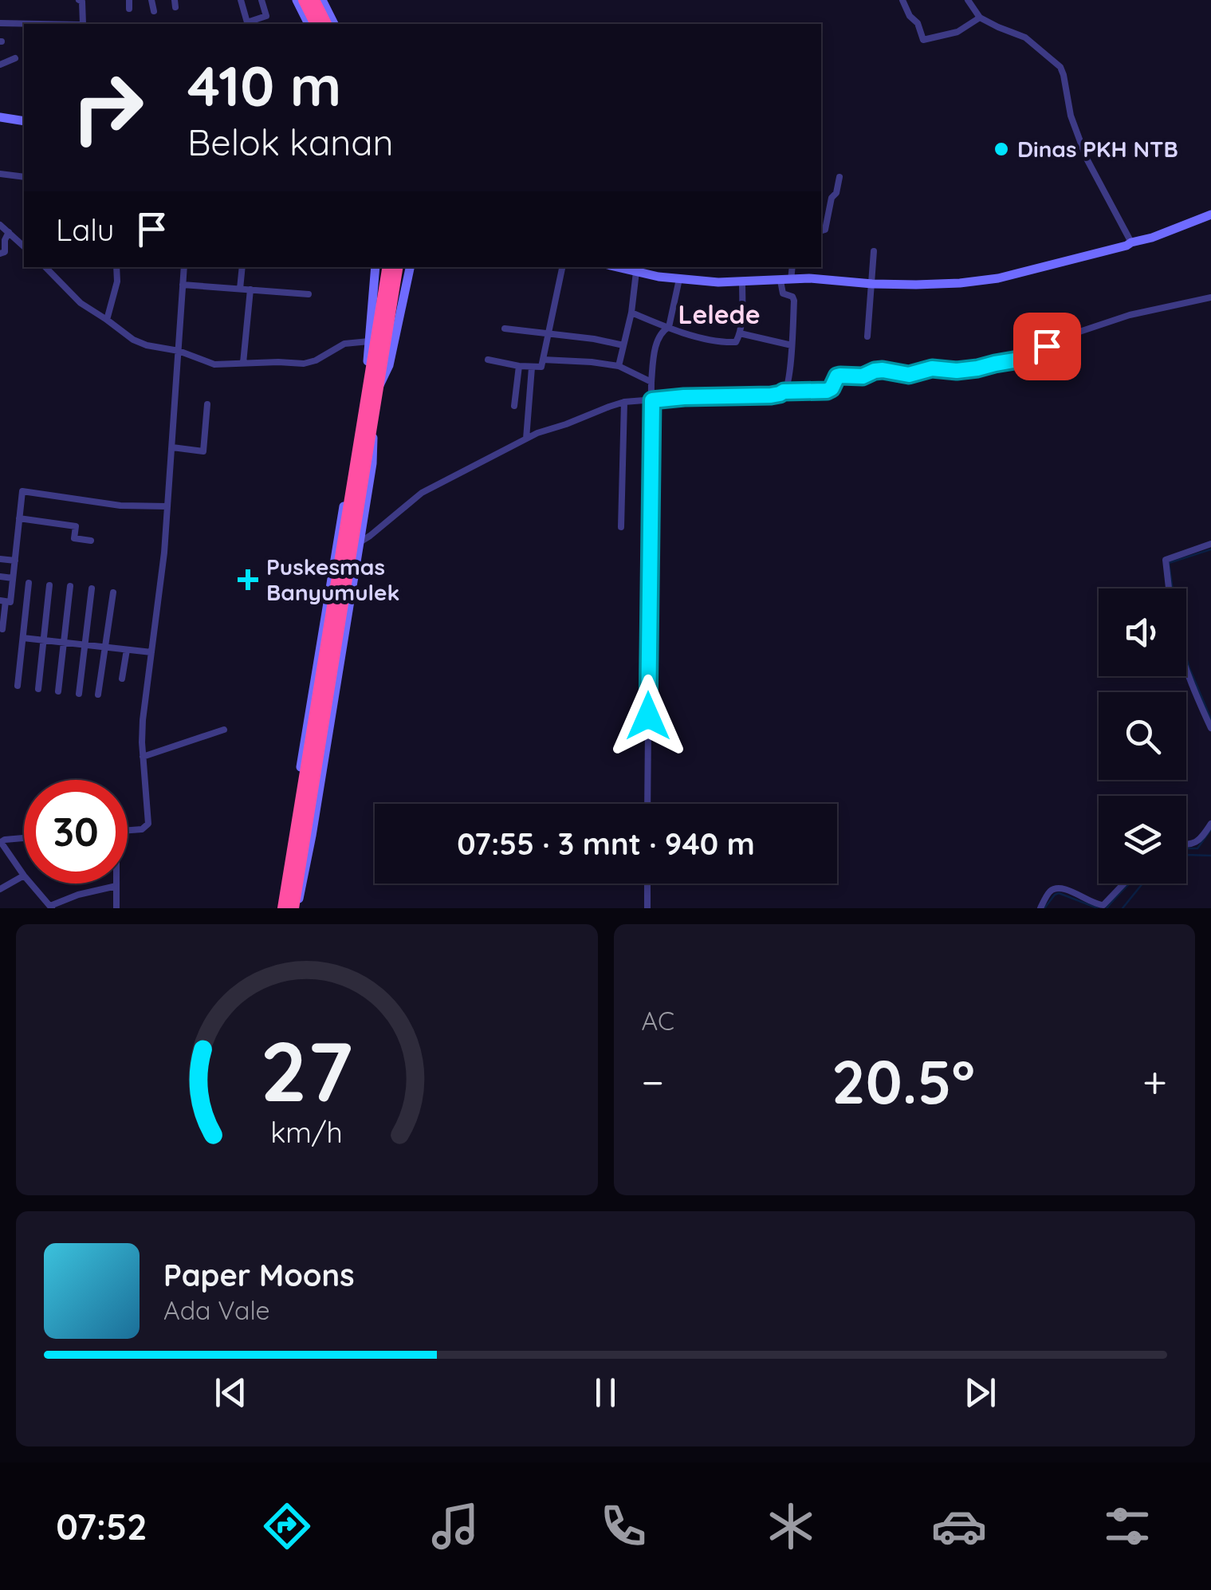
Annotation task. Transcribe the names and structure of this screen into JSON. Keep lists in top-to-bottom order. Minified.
{"districts":["Lelede"],"places":{"other":["Dinas PKH NTB"],"health":["Puskesmas Banyumulek"]},"page":{"turn":["410 m","Belok kanan"],"then":"Lalu","limit":"30","trip":"07:55 · 3 mnt · 940 m","tile":"AC","heat":["−","20.5°","+"],"song":["Paper Moons","Ada Vale"],"tabs":"07:52","gauge":["27","km/h"]}}
